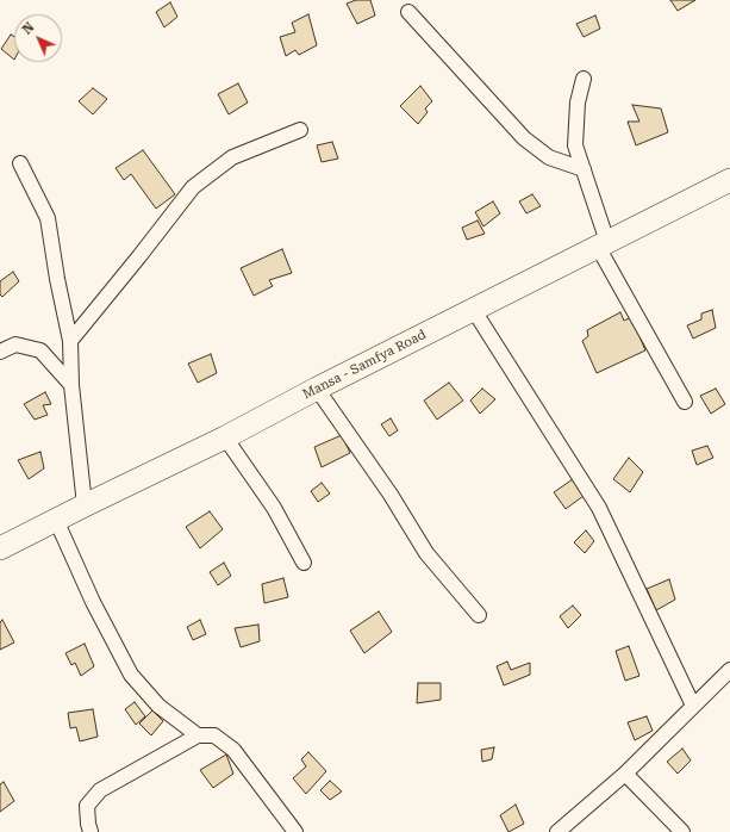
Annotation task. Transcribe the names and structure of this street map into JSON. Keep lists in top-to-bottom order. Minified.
{"streets":{"main road":["Mansa - Samfya Road"]},"north":"top left"}
